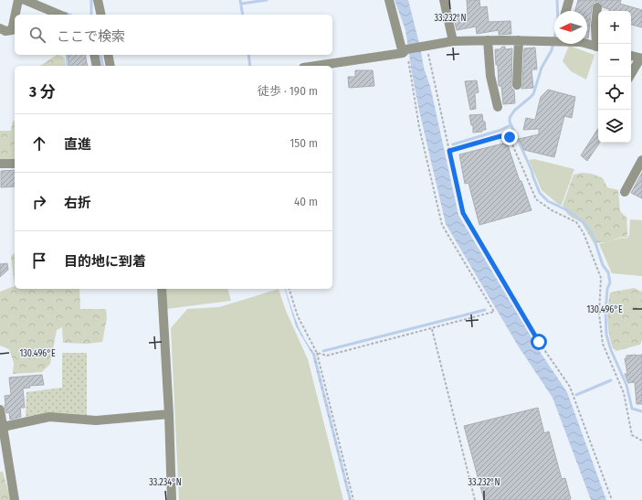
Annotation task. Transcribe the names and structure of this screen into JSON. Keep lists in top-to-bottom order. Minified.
{"north":"left","page":{"map_buttons":["+","−"],"search":"ここで検索","heading":["3 分","徒歩 · 190 m"],"list":[["直進","150 m"],["右折","40 m"],"目的地に到着"]},"coordinates":["33.232°N","130.496°E","33.234°N"]}
